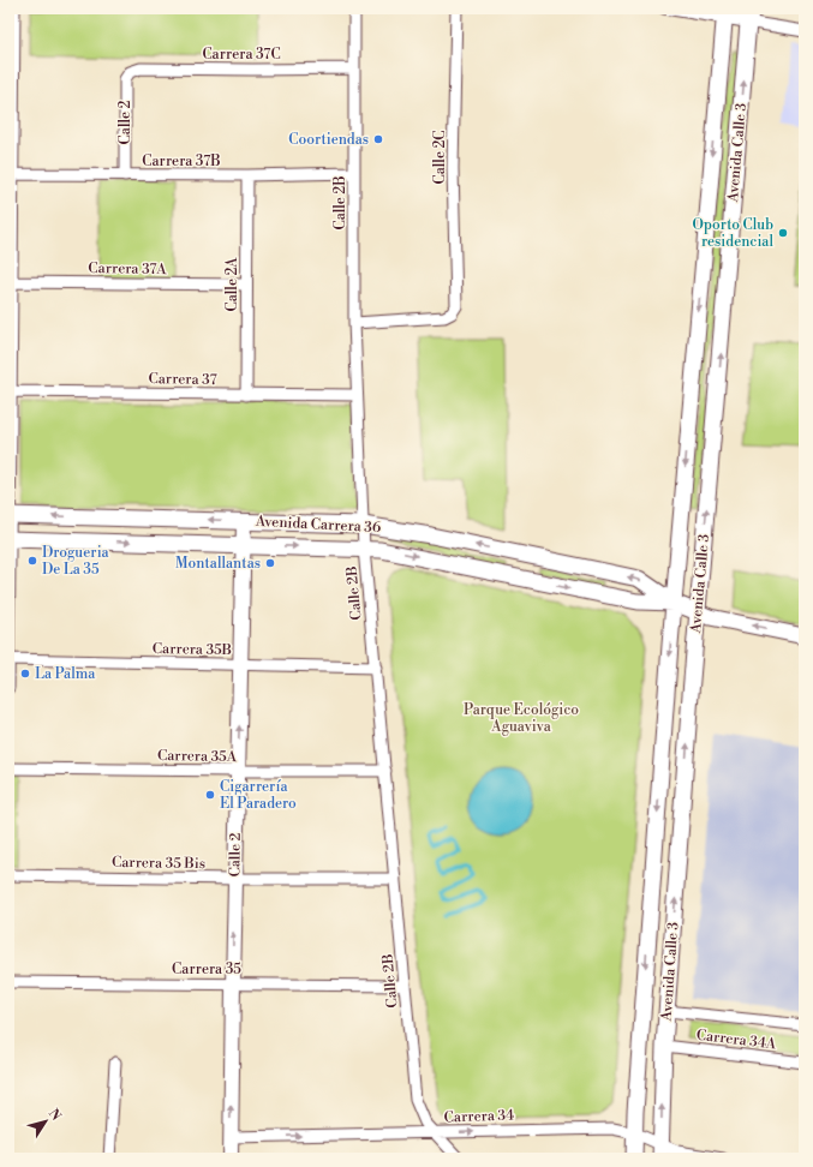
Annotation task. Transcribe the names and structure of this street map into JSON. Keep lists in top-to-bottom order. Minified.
{"streets":{"main road":["Avenida Calle 3","Avenida Carrera 36"],"street":["Carrera 37C","Calle 2","Calle 2C","Carrera 37B","Calle 2B","Carrera 37A","Calle 2A","Carrera 37","Carrera 35B","Carrera 35A","Carrera 35 Bis","Carrera 35","Carrera 34A","Carrera 34"]},"crossings":[["Carrera 37C","Calle 2"],["Carrera 37C","Calle 2B"],["Calle 2","Carrera 37B"],["Calle 2","Avenida Carrera 36"],["Calle 2","Carrera 35B"],["Calle 2","Carrera 35A"],["Calle 2","Carrera 35 Bis"],["Calle 2","Carrera 35"],["Calle 2","Carrera 34"],["Avenida Calle 3","Avenida Carrera 36"],["Avenida Calle 3","Carrera 34A"],["Avenida Calle 3","Carrera 34"],["Calle 2C","Calle 2B"],["Carrera 37B","Calle 2B"],["Carrera 37B","Calle 2A"],["Calle 2B","Carrera 37"],["Calle 2B","Avenida Carrera 36"],["Calle 2B","Carrera 35B"],["Calle 2B","Carrera 35A"],["Calle 2B","Carrera 35 Bis"],["Calle 2B","Carrera 35"],["Calle 2B","Carrera 34"],["Carrera 37A","Calle 2A"],["Calle 2A","Carrera 37"]],"one_way":["Calle 2","Carrera 34"],"parks":["Parque Ecológico Aguaviva"],"places":["Coortiendas","Oporto Club residencial","Drogueria De La 35","Montallantas","La Palma","Cigarrería El Paradero"],"north":"top right"}
